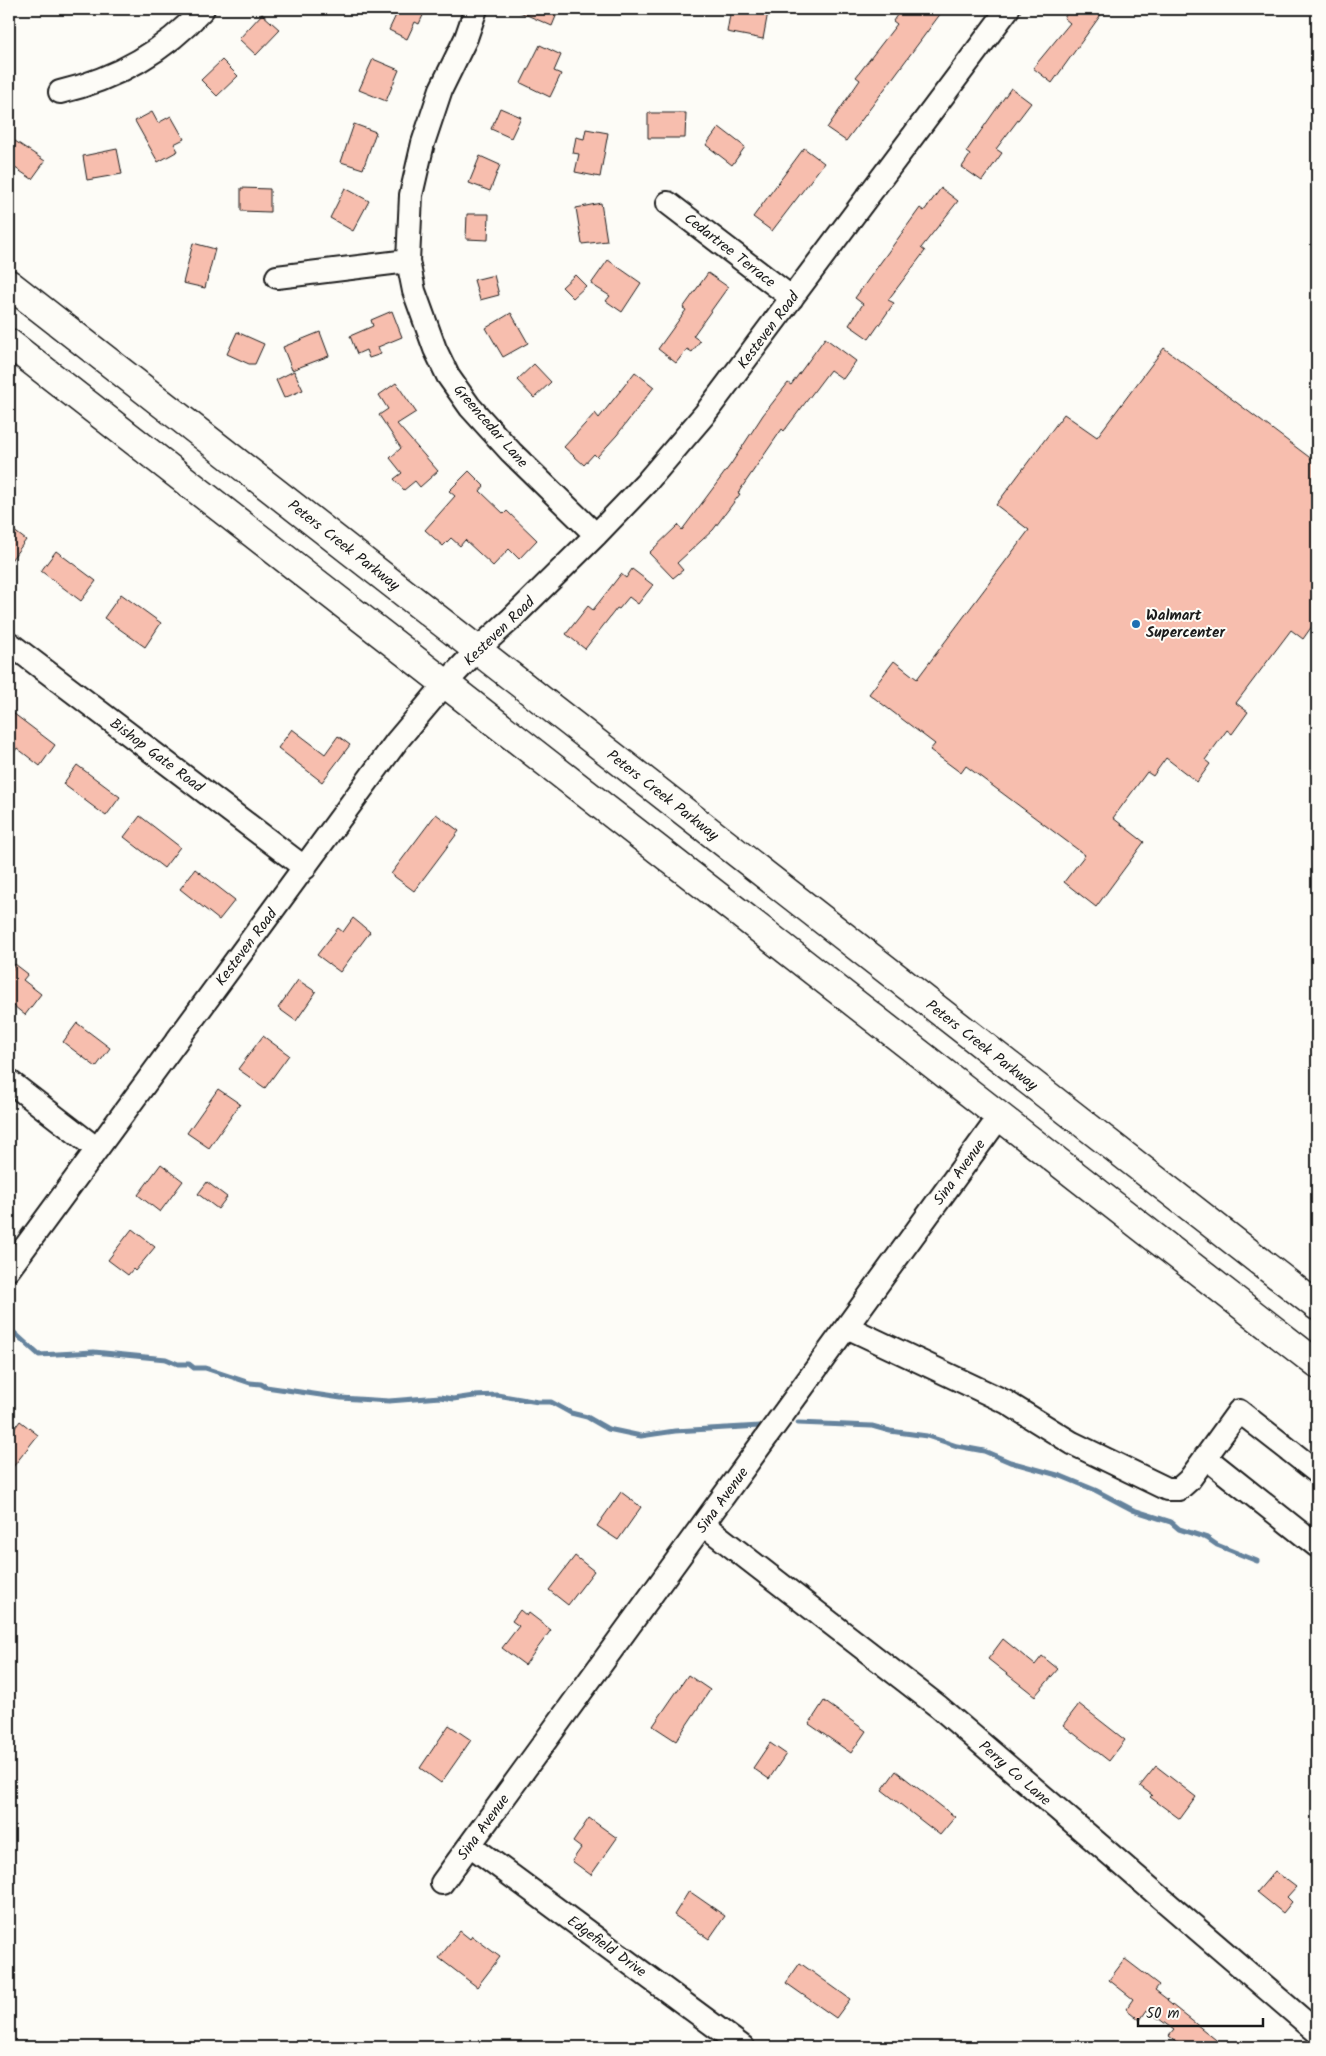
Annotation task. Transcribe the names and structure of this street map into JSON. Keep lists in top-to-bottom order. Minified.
{"streets":{"main road":["Peters Creek Parkway"],"street":["Cedartree Terrace","Kesteven Road","Greencedar Lane","Bishop Gate Road","Sina Avenue","Perry Co Lane","Edgefield Drive"]},"crossings":[["Cedartree Terrace","Kesteven Road"],["Kesteven Road","Greencedar Lane"],["Kesteven Road","Peters Creek Parkway"],["Kesteven Road","Bishop Gate Road"],["Sina Avenue","Perry Co Lane"],["Sina Avenue","Edgefield Drive"]],"places":["Walmart Supercenter"],"scale_bar":"50 m"}
